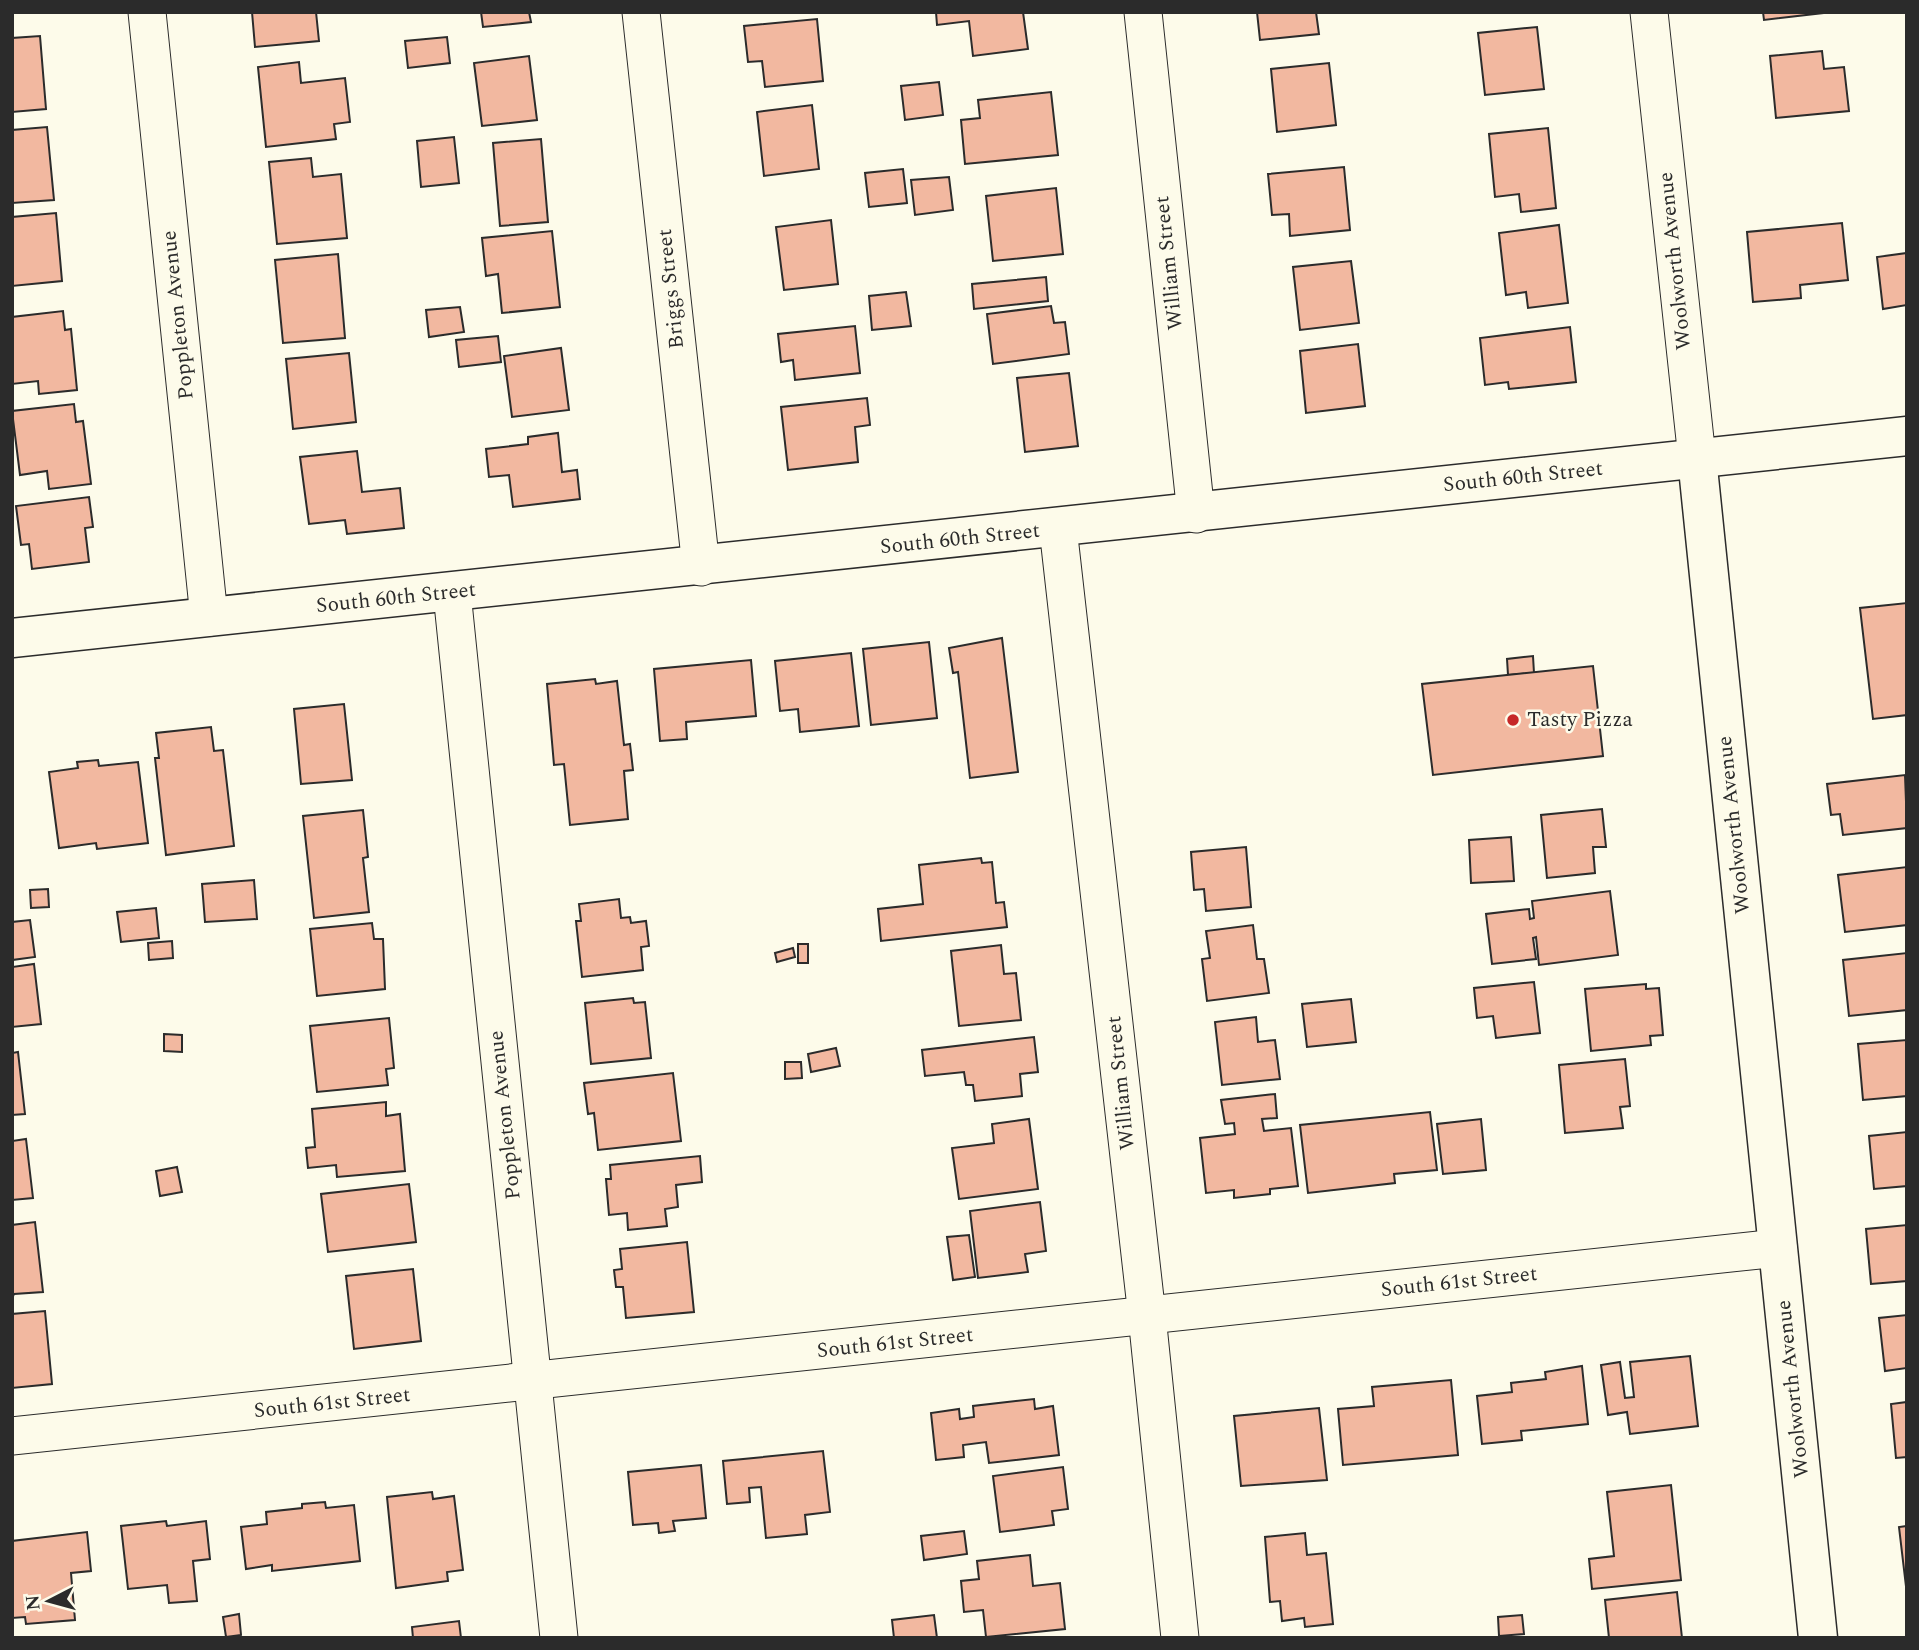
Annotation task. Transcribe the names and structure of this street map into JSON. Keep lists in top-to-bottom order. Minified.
{"streets":{"main road":["Woolworth Avenue","South 60th Street"],"street":["William Street","Briggs Street","Poppleton Avenue","South 61st Street"]},"crossings":[["Woolworth Avenue","South 60th Street"],["Woolworth Avenue","South 61st Street"],["William Street","South 60th Street"],["William Street","South 61st Street"],["Briggs Street","South 60th Street"],["Poppleton Avenue","South 60th Street"],["Poppleton Avenue","South 61st Street"]],"places":["Tasty Pizza"],"north":"left"}
